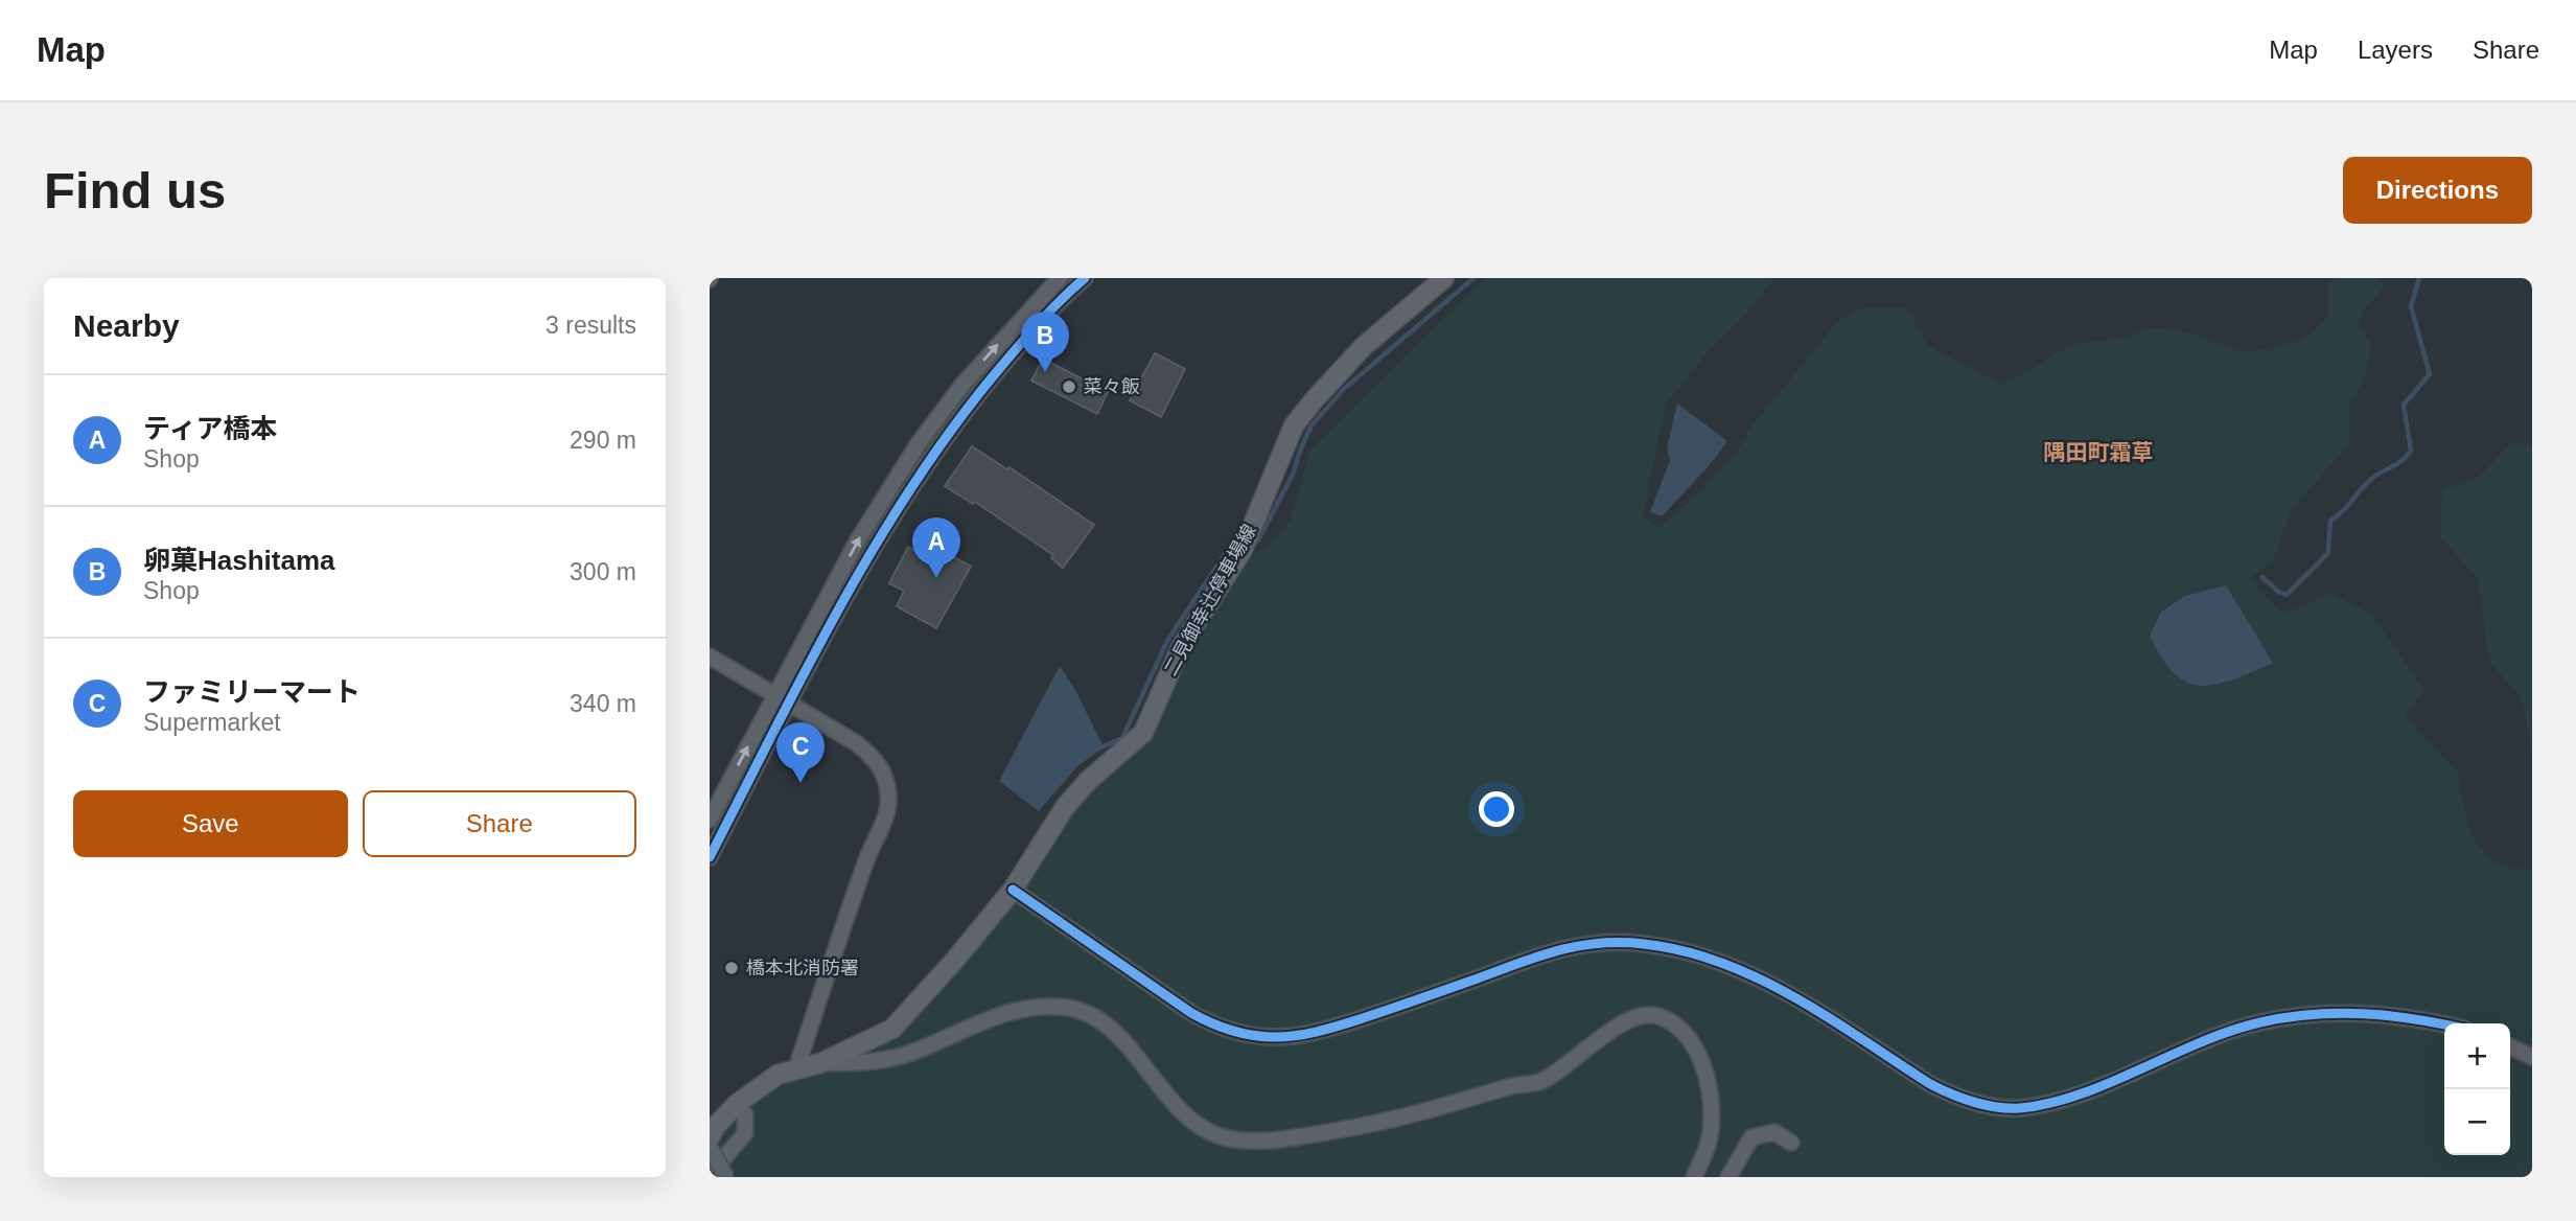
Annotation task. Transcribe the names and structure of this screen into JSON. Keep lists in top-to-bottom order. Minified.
{"streets":{"main road":["二見御幸辻停車場線"]},"districts":["隅田町霜草"],"places":["菜々飯","橋本北消防署"],"page":{"header":"Map","nav":["Map","Layers","Share"],"buttons":["Directions",["Save","Share"]],"title":"Find us","heading":["Nearby","3 results"],"pins":["B","A","C"],"list":[{"mark":"A","name":"ティア橋本","note":"Shop","value":"290 m"},{"mark":"B","name":"卵菓Hashitama","note":"Shop","value":"300 m"},{"mark":"C","name":"ファミリーマート","note":"Supermarket","value":"340 m"}],"map_buttons":["+","−"]}}
